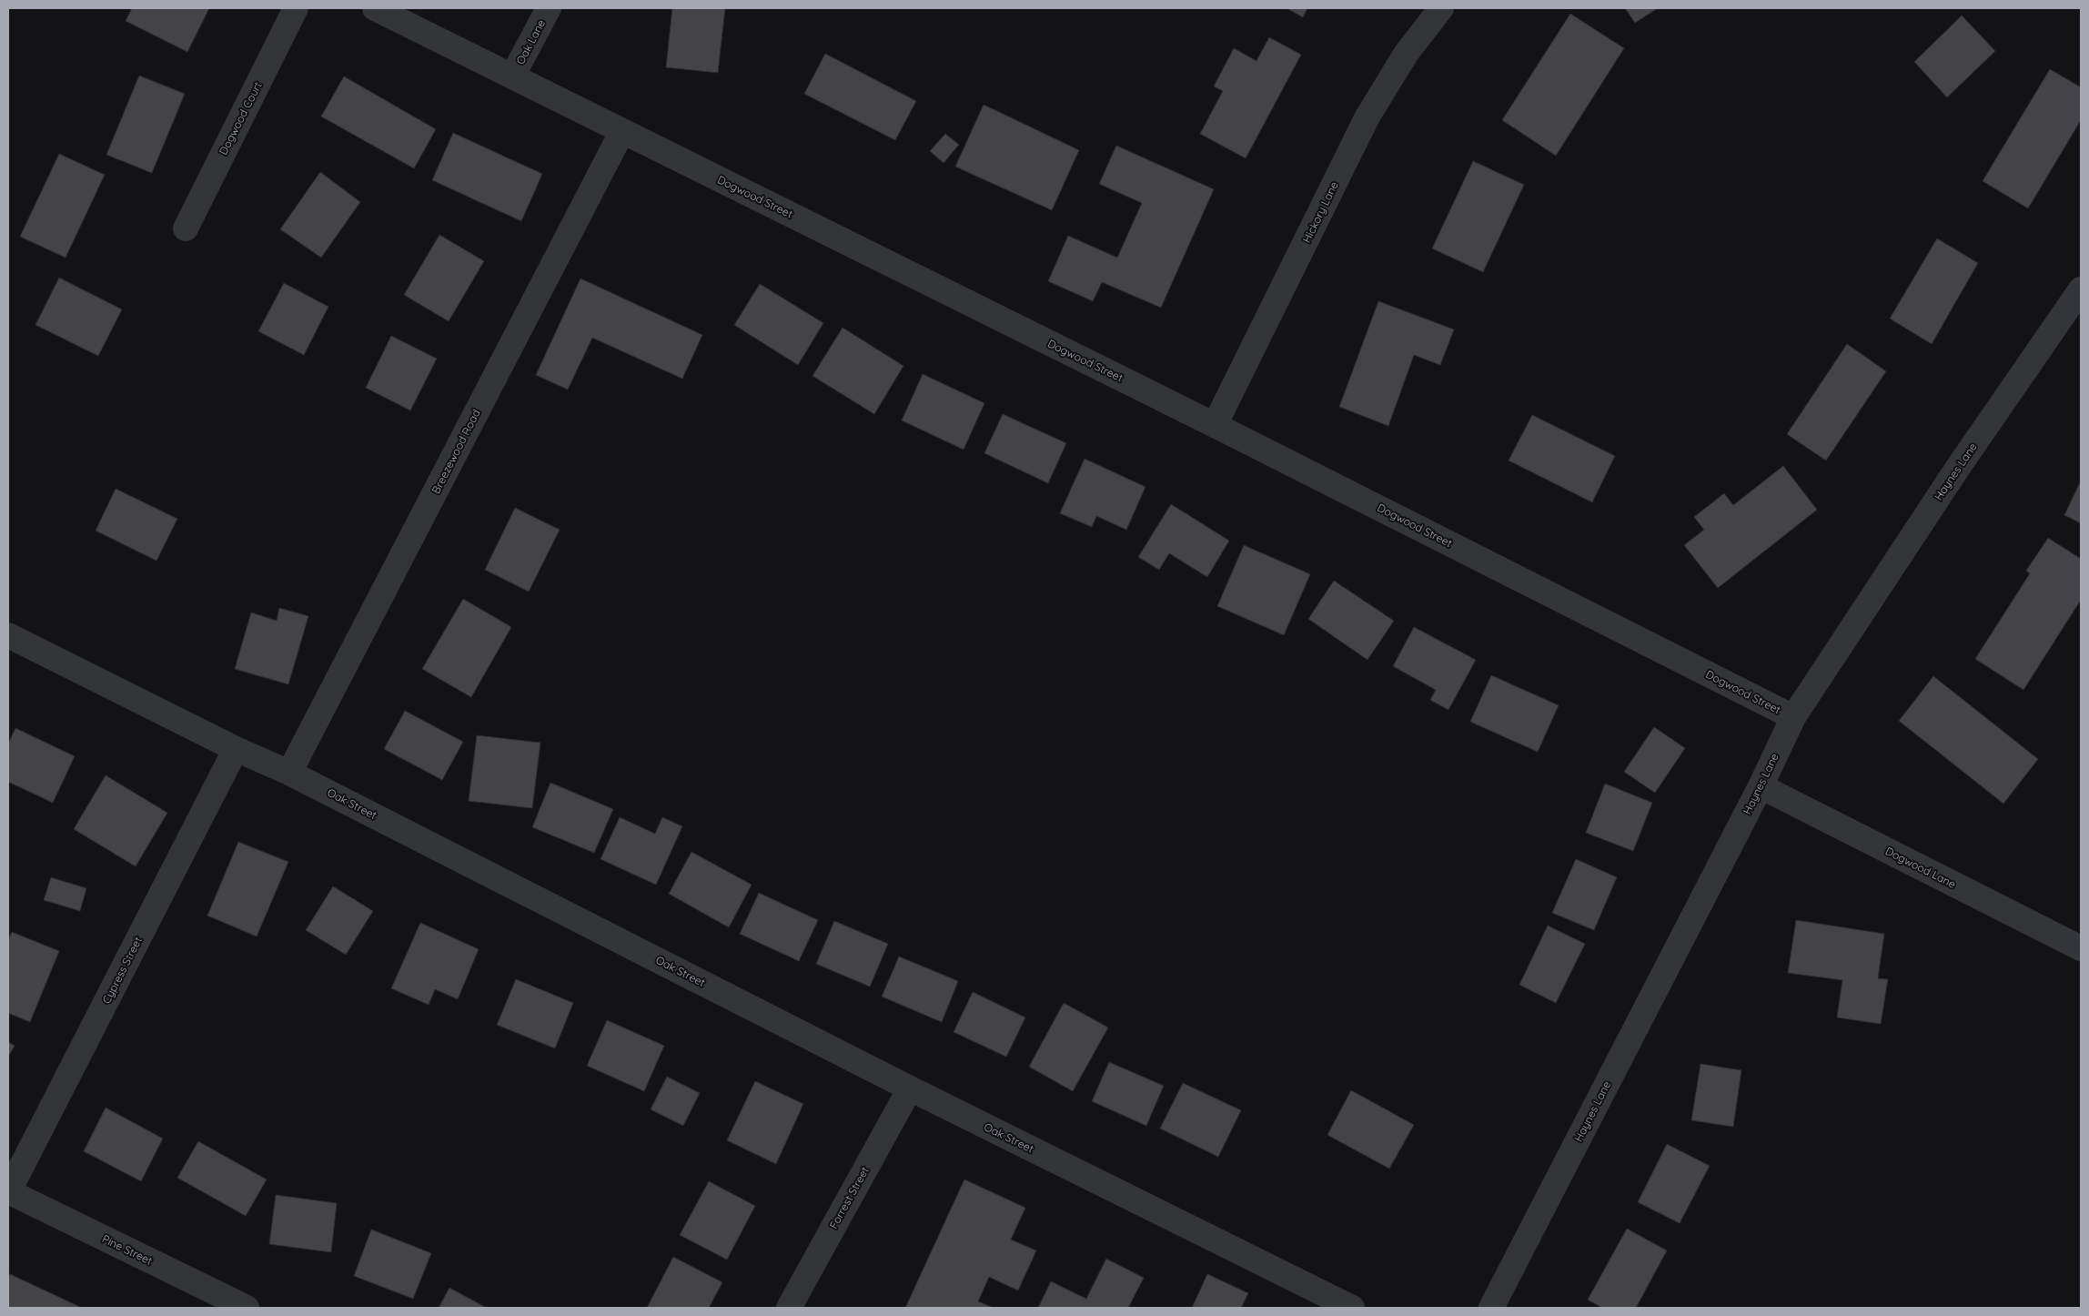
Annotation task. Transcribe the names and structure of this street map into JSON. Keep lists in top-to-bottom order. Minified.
{"streets":{"street":["Oak Lane","Dogwood Court","Dogwood Street","Hickory Lane","Breezewood Road","Haynes Lane","Oak Street","Dogwood Lane","Cypress Street","Forrest Street","Pine Street"]},"crossings":[["Oak Lane","Dogwood Street"],["Dogwood Street","Hickory Lane"],["Dogwood Street","Breezewood Road"],["Dogwood Street","Haynes Lane"],["Breezewood Road","Oak Street"],["Haynes Lane","Dogwood Lane"],["Oak Street","Cypress Street"],["Oak Street","Forrest Street"],["Cypress Street","Pine Street"]]}
